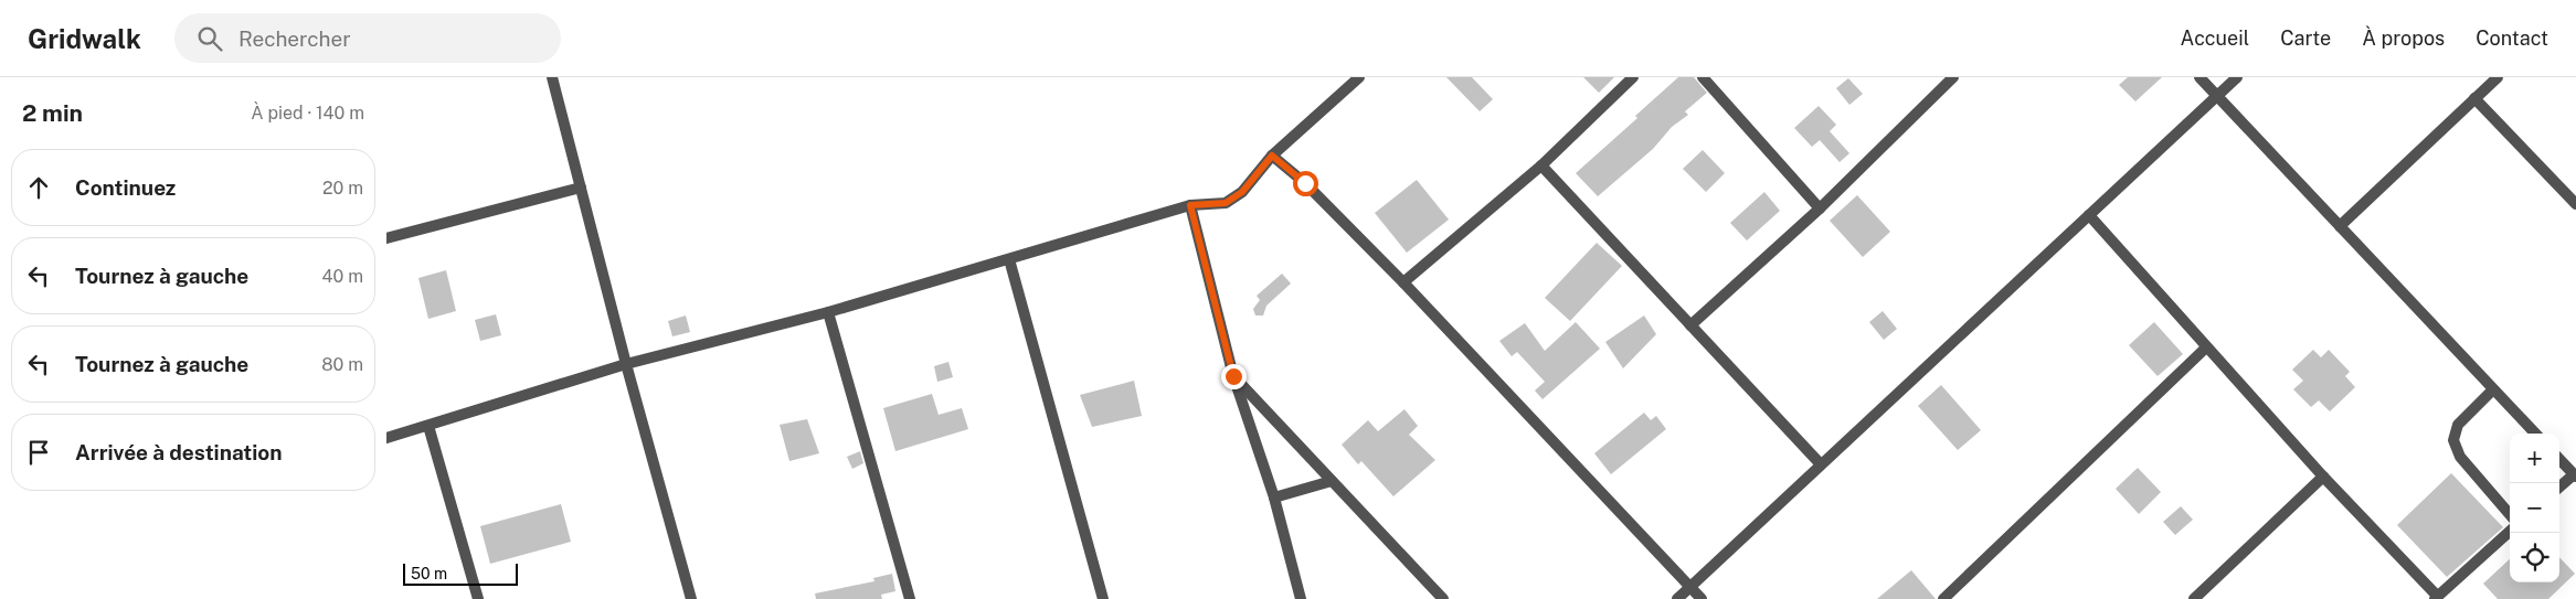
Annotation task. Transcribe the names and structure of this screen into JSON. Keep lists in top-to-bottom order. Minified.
{"scale_bar":"50 m","page":{"header":"Gridwalk","search":"Rechercher","nav":["Accueil","Carte","À propos","Contact"],"heading":["2 min","À pied · 140 m"],"list":[["Continuez","20 m"],["Tournez à gauche","40 m"],["Tournez à gauche","80 m"],"Arrivée à destination"],"map_buttons":["+","−"],"scale":"50 m"}}
